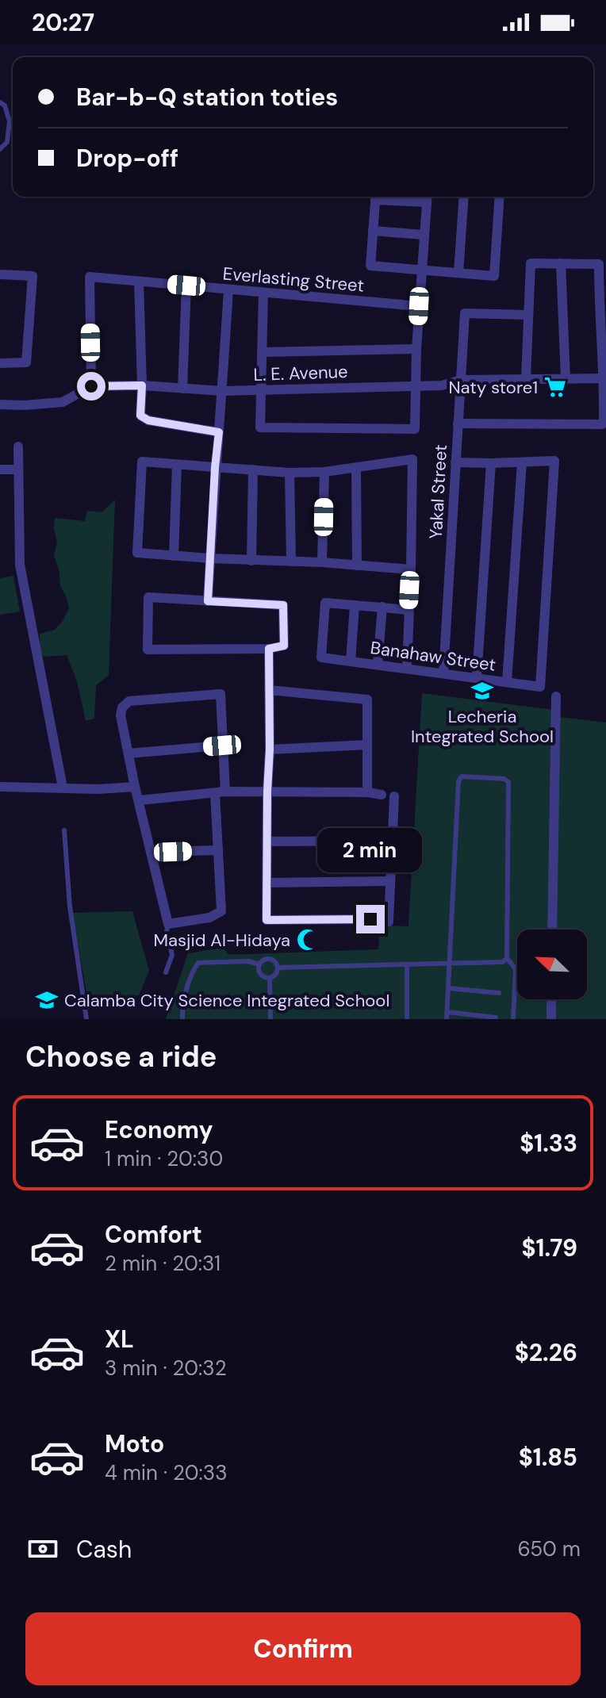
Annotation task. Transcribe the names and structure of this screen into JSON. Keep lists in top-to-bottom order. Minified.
{"streets":{"street":["Everlasting Street","L. E. Avenue","Yakal Street","Banahaw Street"]},"crossings":[["Everlasting Street","L. E. Avenue"],["L. E. Avenue","Yakal Street"],["Yakal Street","Banahaw Street"]],"places":{"supermarket":["Naty store1"],"school or university":["Lecheria Integrated School","Calamba City Science Integrated School"],"mosque":["Masjid Al-Hidaya"]},"north":"top left","page":{"status":"20:27","banner":["Bar-b-Q station toties","Drop-off"],"bubble":"2 min","heading":"Choose a ride","list":[{"name":"Economy","note":"1 min · 20:30","value":"$1.33"},{"name":"Comfort","note":"2 min · 20:31","value":"$1.79"},{"name":"XL","note":"3 min · 20:32","value":"$2.26"},{"name":"Moto","note":"4 min · 20:33","value":"$1.85"}],"pay":["Cash","650 m"],"buttons":"Confirm"}}
